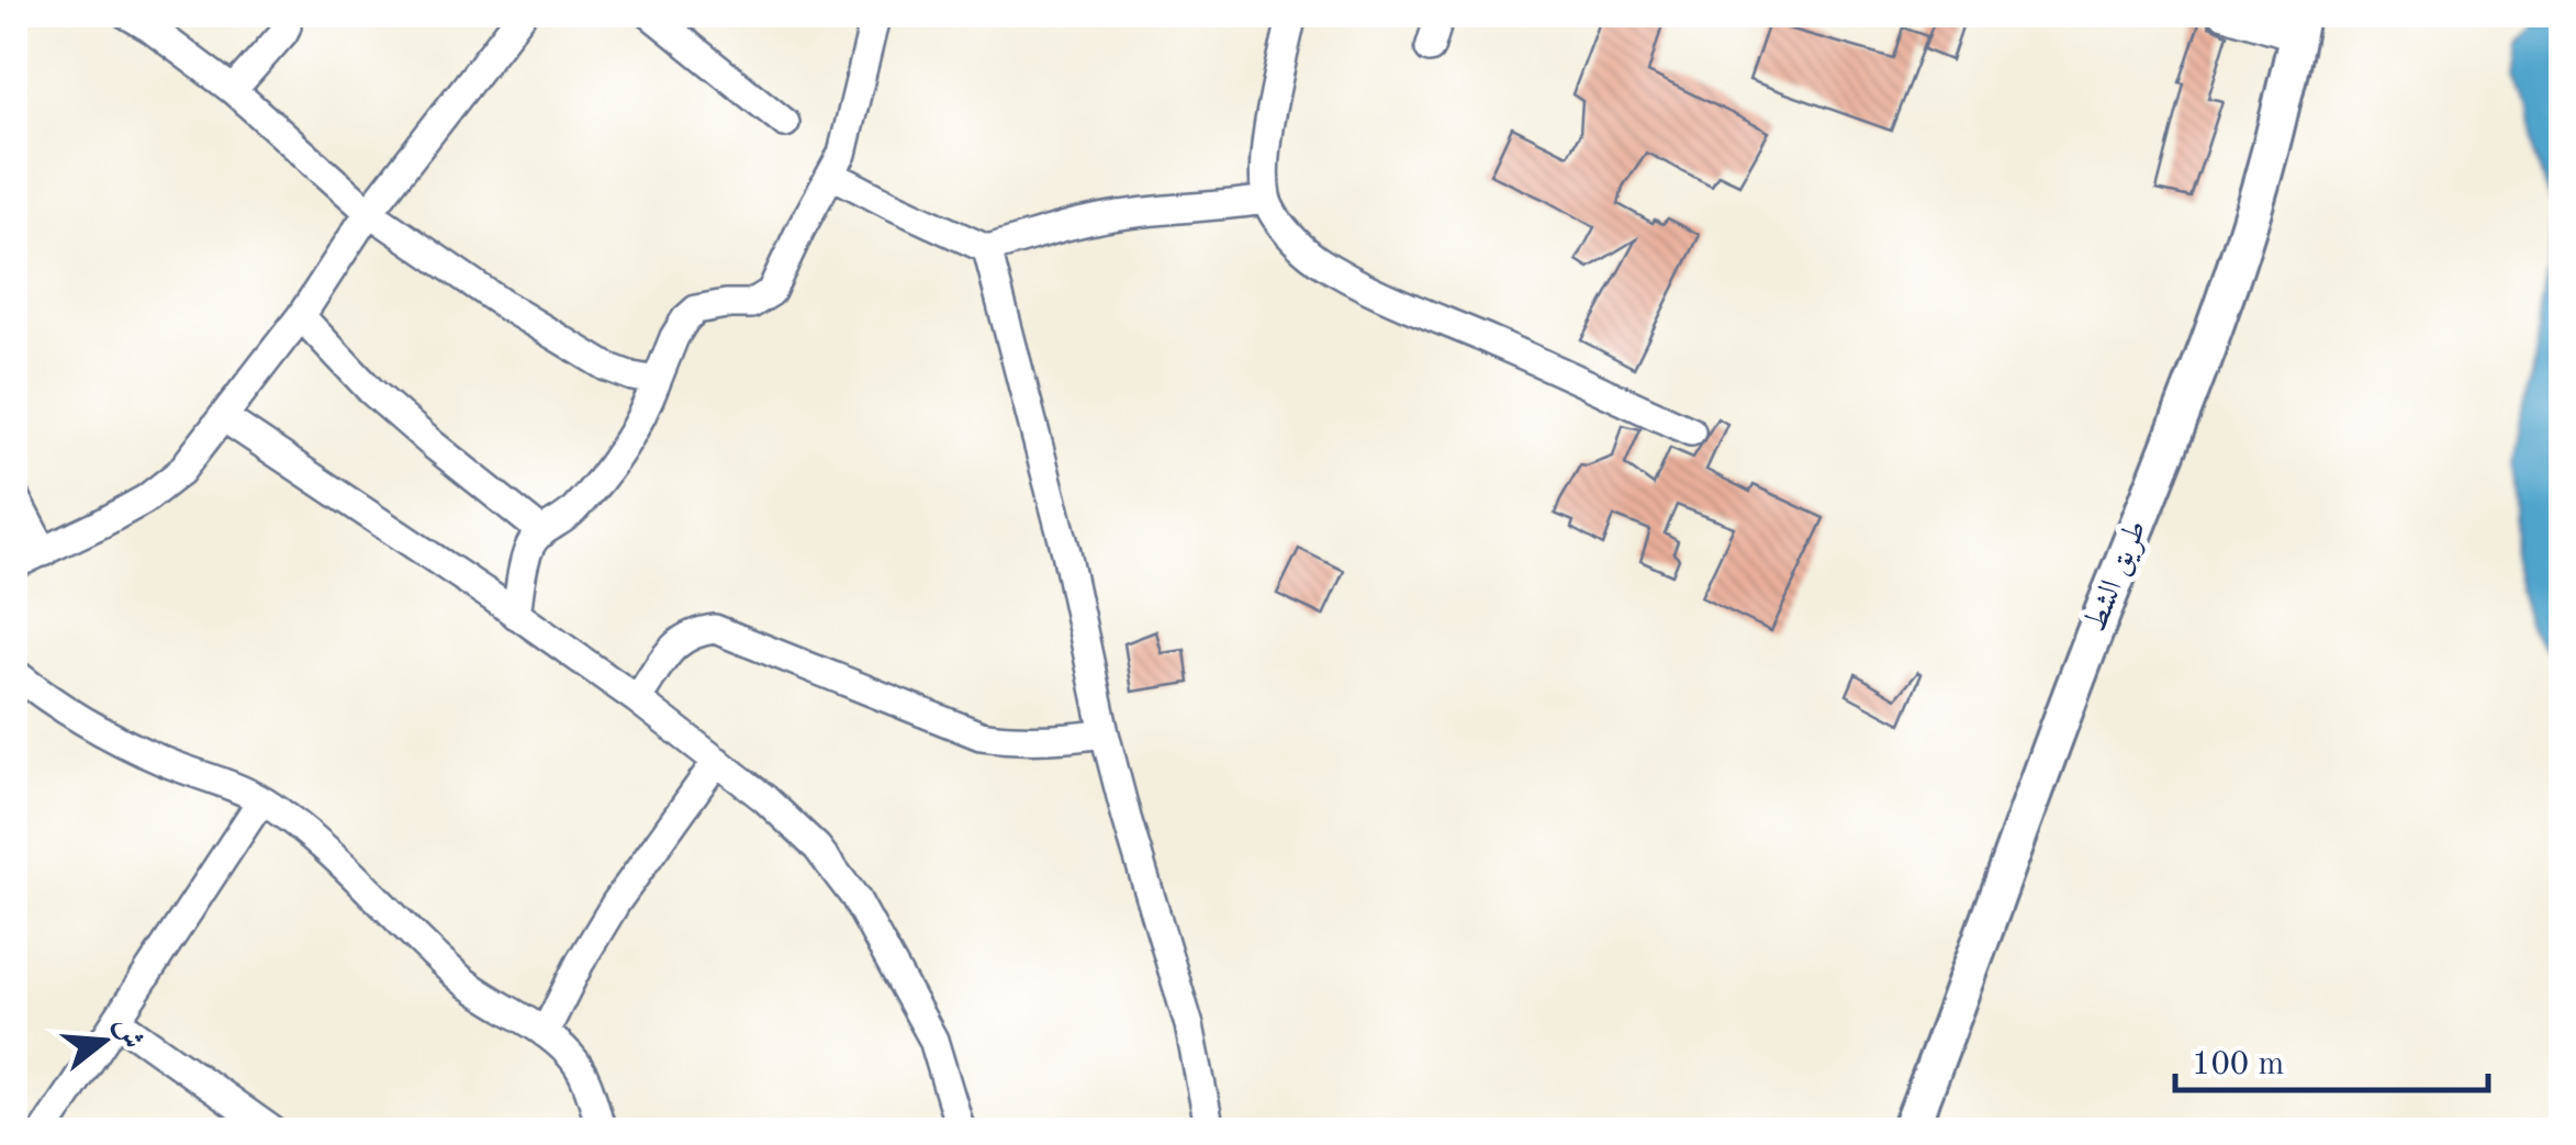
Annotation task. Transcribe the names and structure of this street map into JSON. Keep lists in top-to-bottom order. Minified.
{"streets":{"main road":["طريق الشط"]},"scale_bar":"100 m","north":"right"}
